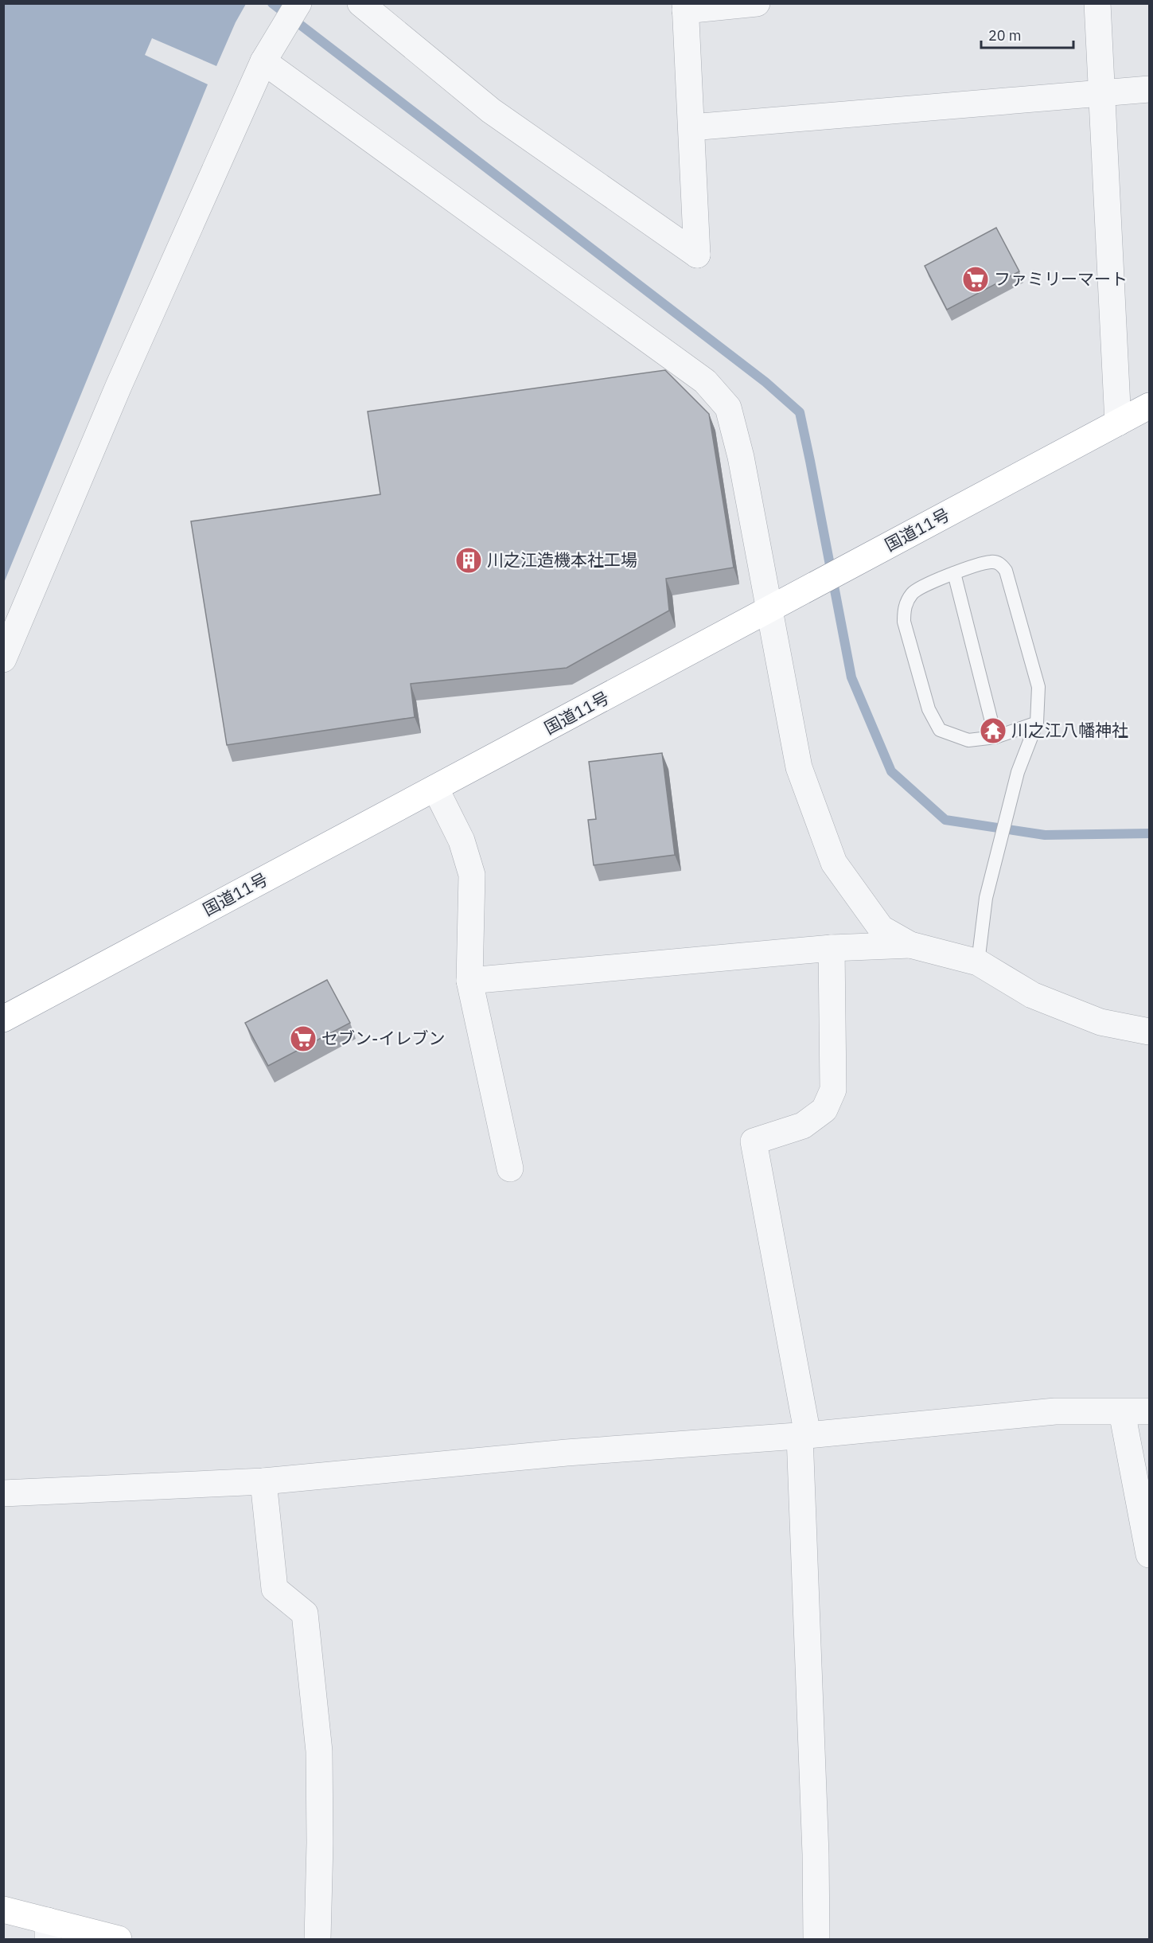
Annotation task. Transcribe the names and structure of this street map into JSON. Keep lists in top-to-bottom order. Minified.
{"streets":{"main road":["国道11号"]},"places":{"supermarket":["ファミリーマート","セブン-イレブン"],"building":["川之江造機本社工場"],"temple":["川之江八幡神社"]},"scale_bar":"20 m"}
